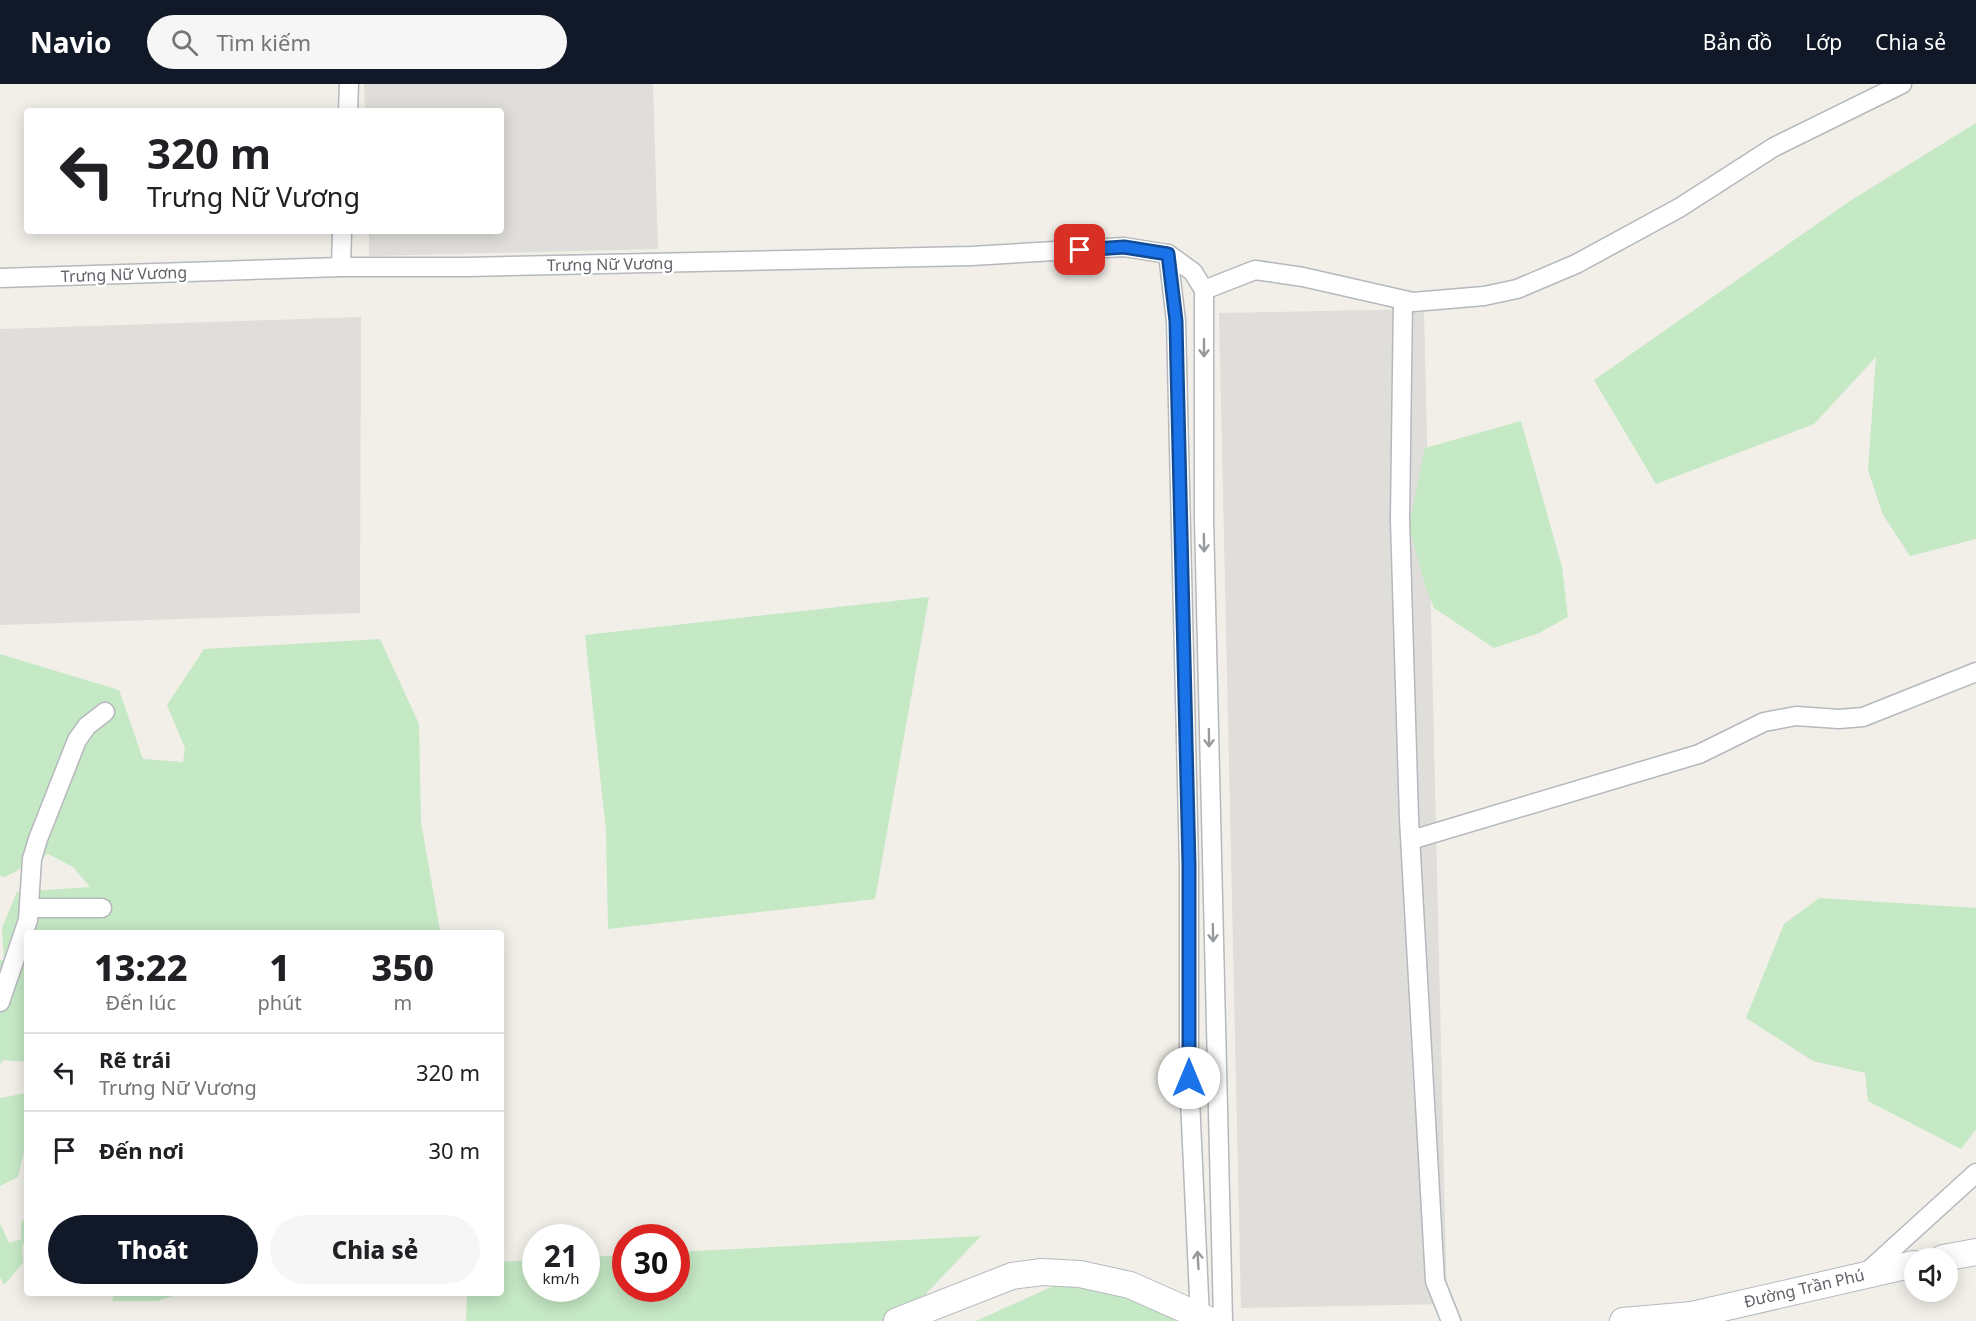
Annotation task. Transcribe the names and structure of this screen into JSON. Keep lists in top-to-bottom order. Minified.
{"streets":{"main road":["Đường Trần Phú"],"street":["Trưng Nữ Vương"]},"page":{"header":"Navio","search":"Tìm kiếm","nav":["Bản đồ","Lớp","Chia sẻ"],"turn":["320 m","Trưng Nữ Vương"],"eta":["13:22","Đến lúc","1","phút","350","m"],"list":[{"name":"Rẽ trái","note":"Trưng Nữ Vương","value":"320 m"},{"name":"Đến nơi","value":"30 m"}],"buttons":["Thoát","Chia sẻ"],"speed":"21 km/h","limit":"30"}}
